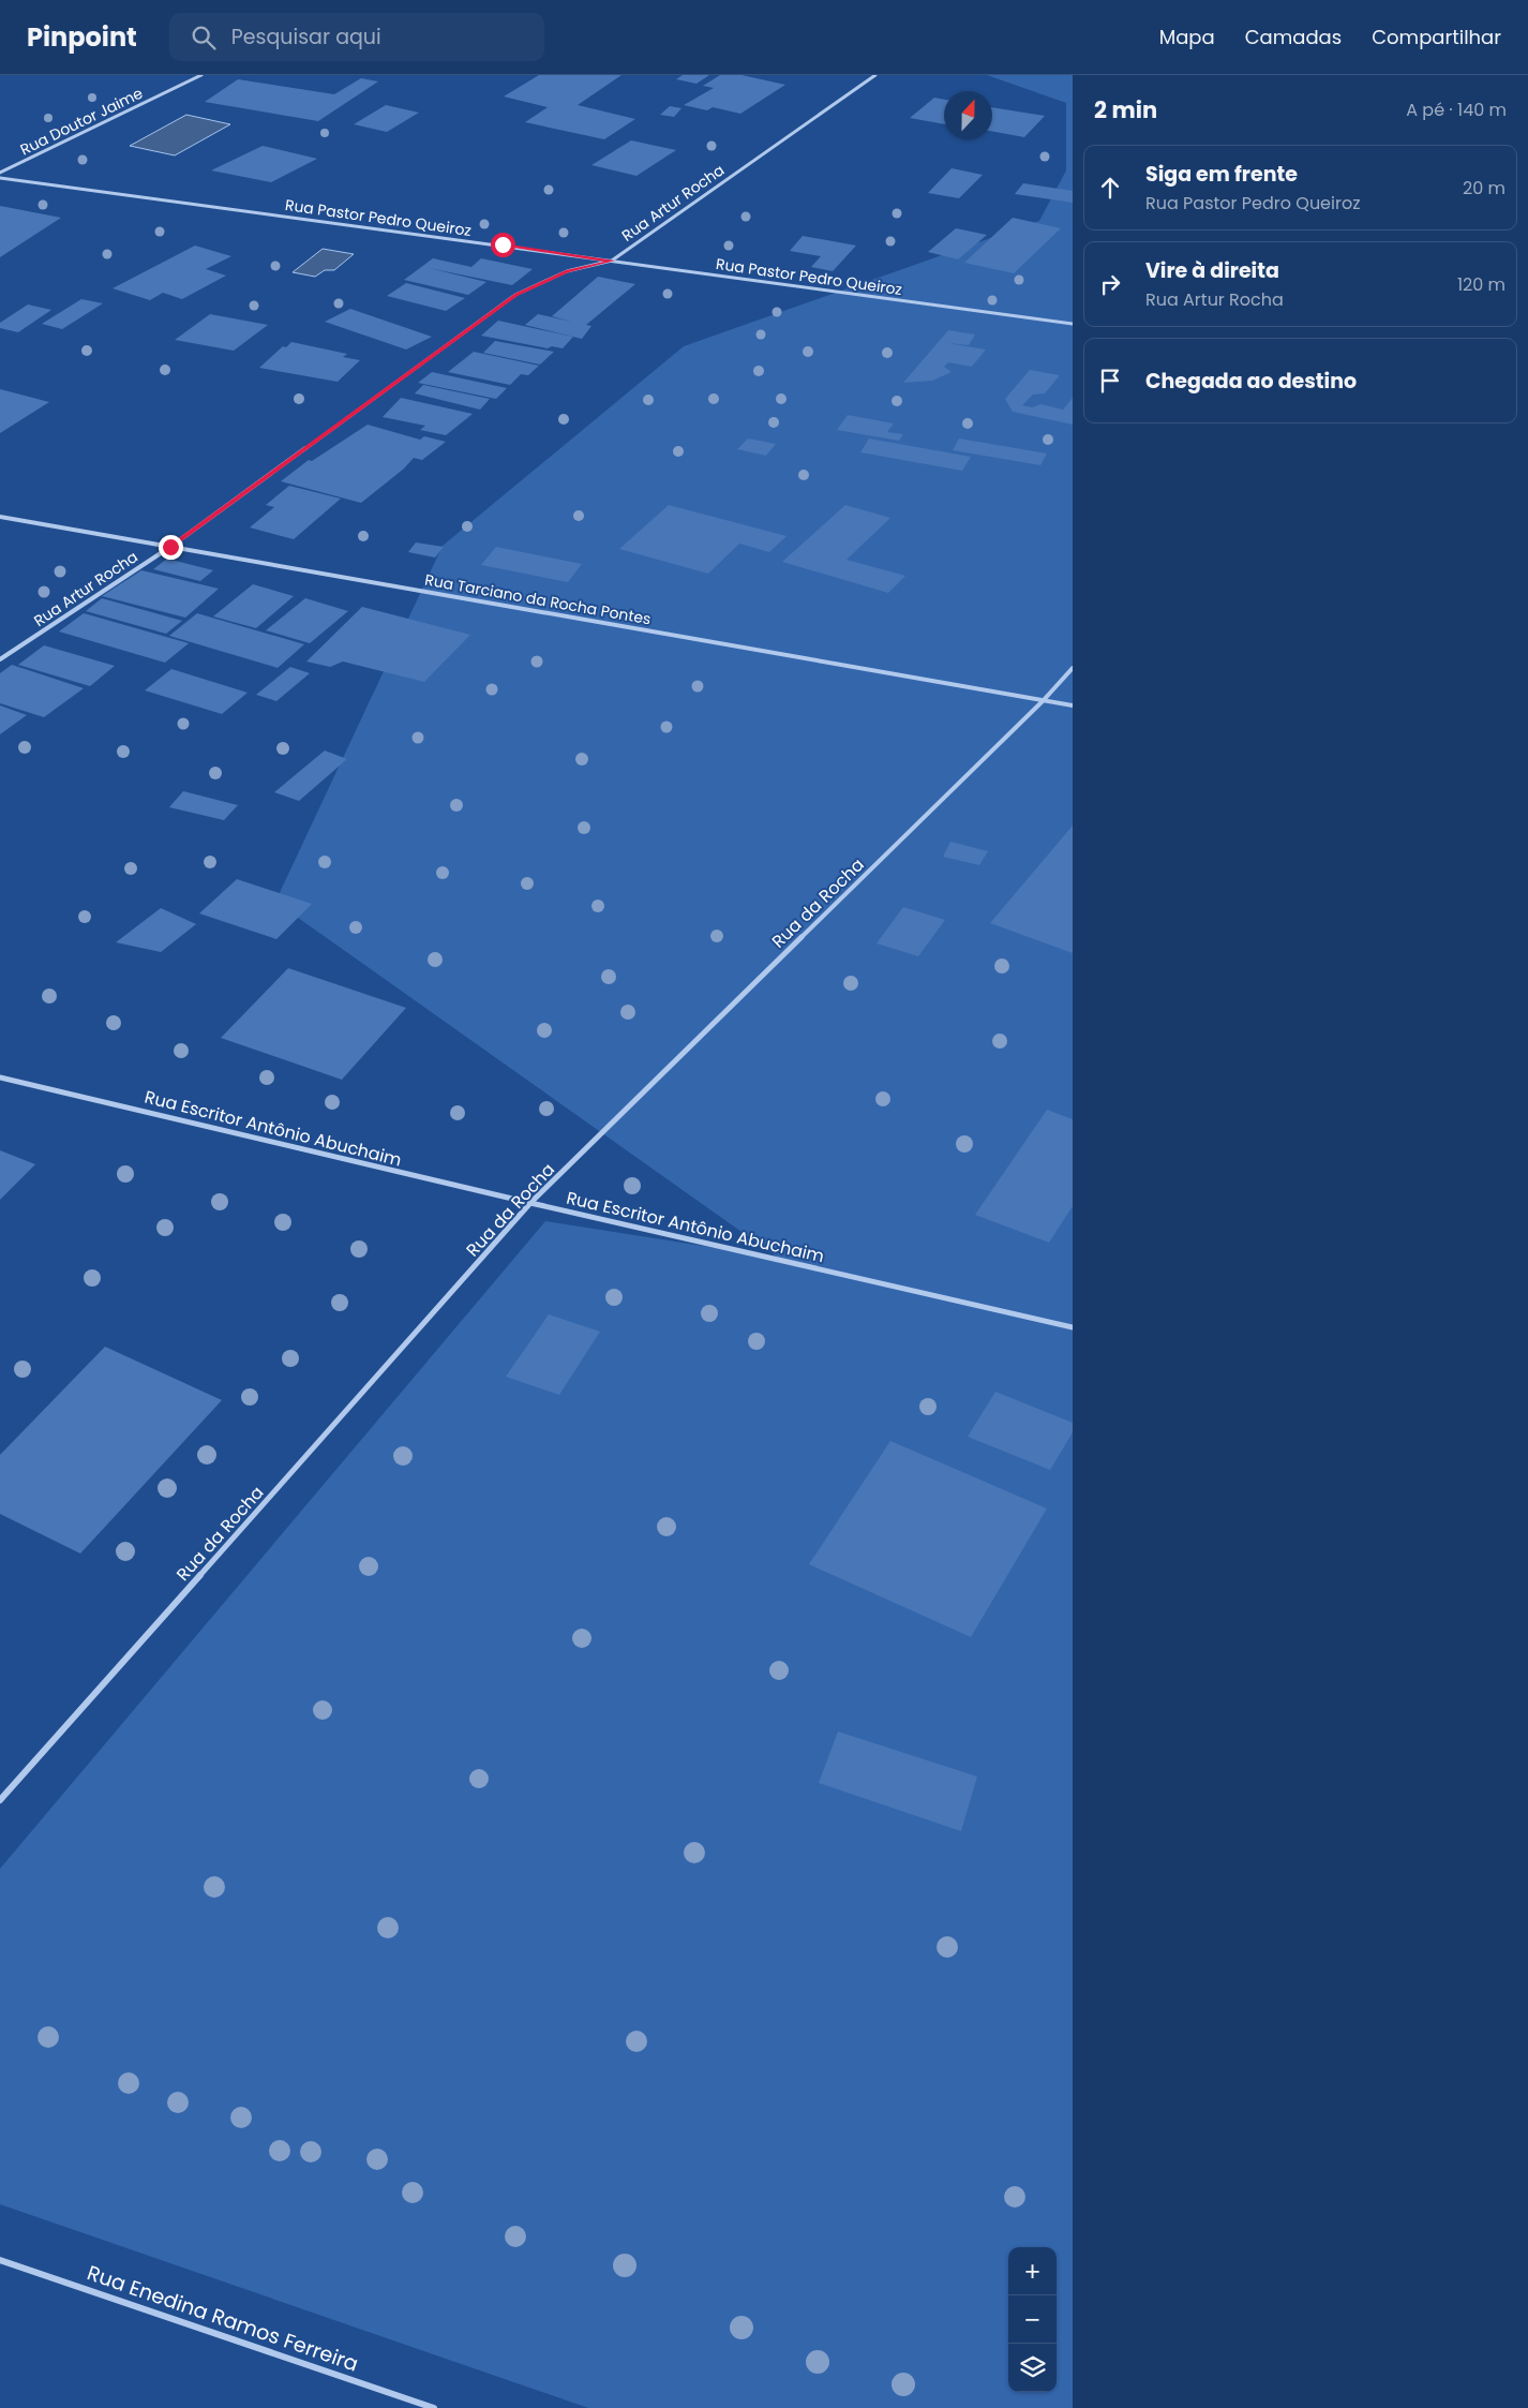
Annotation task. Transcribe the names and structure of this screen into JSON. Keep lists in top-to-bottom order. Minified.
{"streets":{"street":["Rua Doutor Jaime","Rua Artur Rocha","Rua Pastor Pedro Queiroz","Rua Tarciano da Rocha Pontes","Rua da Rocha","Rua Escritor Antônio Abuchaim","Rua Enedina Ramos Ferreira"]},"crossings":[["Rua Artur Rocha","Rua Pastor Pedro Queiroz"],["Rua Artur Rocha","Rua Tarciano da Rocha Pontes"],["Rua Tarciano da Rocha Pontes","Rua da Rocha"],["Rua da Rocha","Rua Escritor Antônio Abuchaim"]],"north":"top","page":{"header":"Pinpoint","search":"Pesquisar aqui","nav":["Mapa","Camadas","Compartilhar"],"heading":["2 min","A pé · 140 m"],"list":[["Siga em frente","Rua Pastor Pedro Queiroz","20 m"],["Vire à direita","Rua Artur Rocha","120 m"],"Chegada ao destino"],"map_buttons":["+","−"]}}
